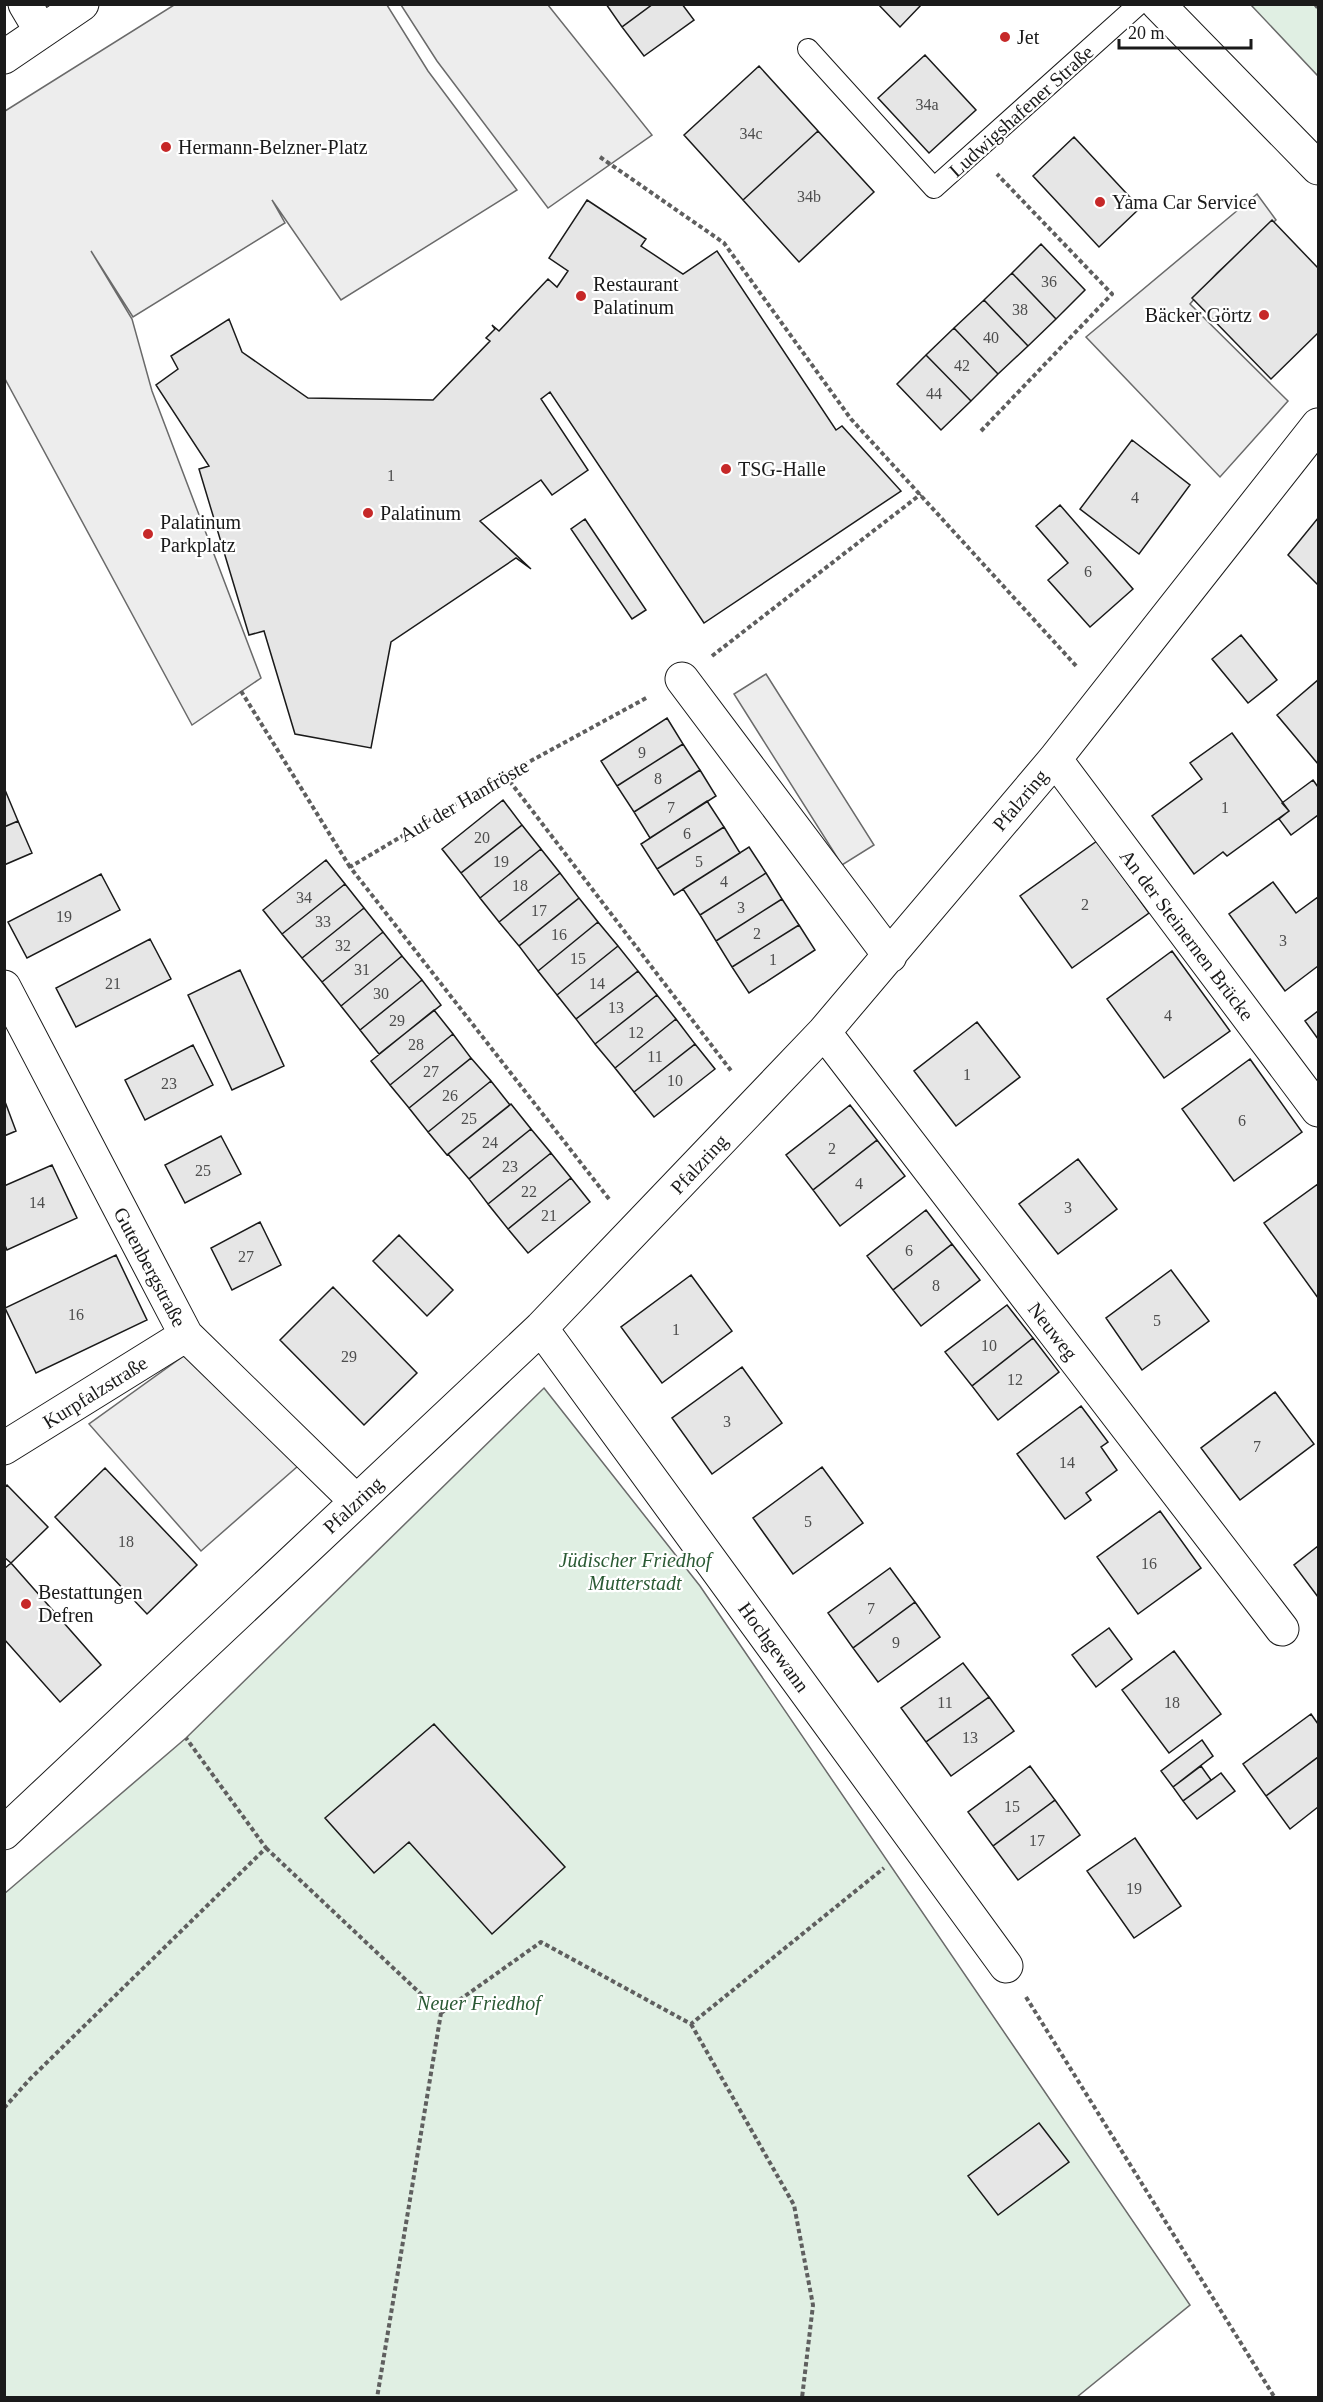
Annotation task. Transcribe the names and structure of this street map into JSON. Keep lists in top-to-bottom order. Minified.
{"streets":{"street":["Pfalzring","An der Steinernen Brücke","Gutenbergstraße","Neuweg","Kurpfalzstraße","Hochgewann"],"lane":["Ludwigshafener Straße"],"path":["Auf der Hanfröste"]},"crossings":[["Pfalzring","An der Steinernen Brücke"],["Pfalzring","Gutenbergstraße"],["Pfalzring","Neuweg"],["Pfalzring","Hochgewann"],["Gutenbergstraße","Kurpfalzstraße"]],"parks":["Jüdischer Friedhof Mutterstadt","Neuer Friedhof"],"places":["Jet","Hermann-Belzner-Platz","Yama Car Service","Restaurant Palatinum","Bäcker Görtz","TSG-Halle","Palatinum","Palatinum Parkplatz","Bestattungen Defren"],"house_numbers":["34a","34c","34b","36","38","40","42","44","1","4","6","9","8","7","1","6","20","19","5","4","18","34","2","3","17","19","33","2","16","3","32","15","1","31","21","14","30","13","4","29","12","28","11","27","1","10","23","26","25","6","24","2","23","25","4","22","14","3","21","6","27","8","16","5","1","10","29","12","3","7","14","5","18","16","7","9","11","18","13","15","17","19"],"scale_bar":"20 m"}
